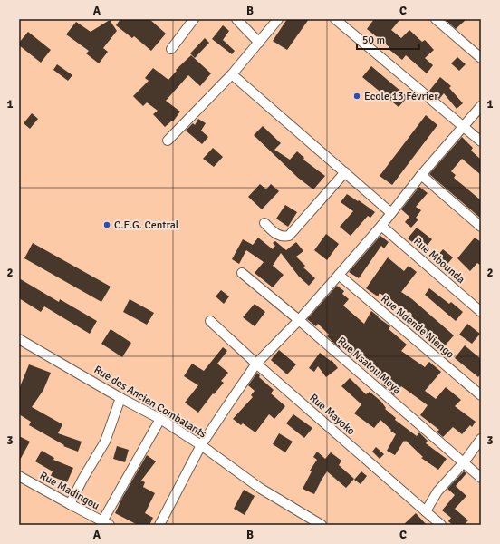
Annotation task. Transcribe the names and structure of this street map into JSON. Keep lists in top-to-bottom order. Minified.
{"streets":{"street":["Rue Mbounda","Rue Ndende Niengo","Rue Nsatou Meya","Rue des Ancien Combatants","Rue Mayoko","Rue Madingou"]},"places":["Ecole 13 Février","C.E.G. Central"],"scale_bar":"50 m","grid":{"columns":["A","B","C"],"rows":["1","2","3"]}}
